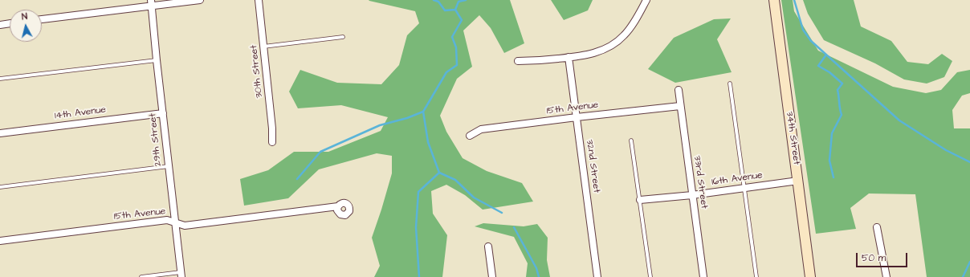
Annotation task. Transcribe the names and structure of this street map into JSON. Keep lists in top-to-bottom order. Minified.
{"streets":{"street":["30th Street","15th Avenue","14th Avenue","34th Street","29th Street","32nd Street","16th Avenue","33rd Street"]},"crossings":[["15th Avenue","29th Street"],["15th Avenue","32nd Street"],["15th Avenue","33rd Street"],["14th Avenue","29th Street"],["34th Street","16th Avenue"],["16th Avenue","33rd Street"]],"scale_bar":"50 m","north":"top"}
